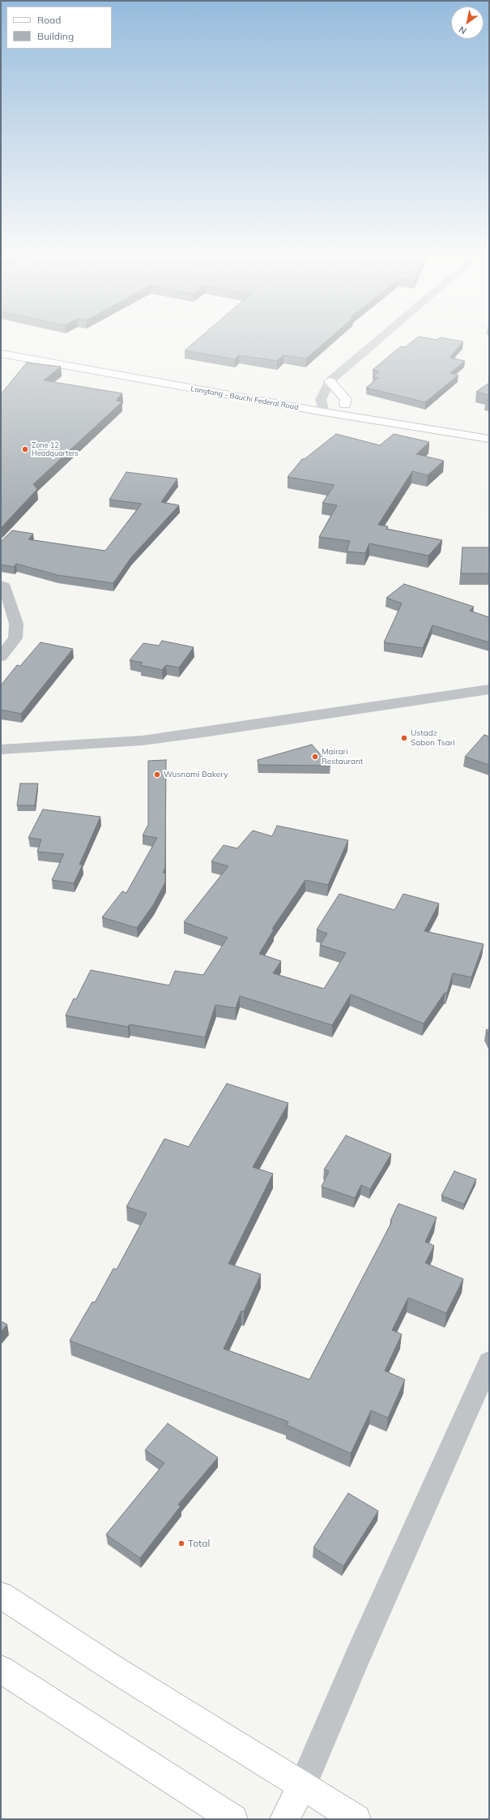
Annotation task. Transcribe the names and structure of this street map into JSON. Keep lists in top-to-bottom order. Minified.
{"streets":{"main road":["Langtang - Bauchi Federal Road"]},"places":["Zone 12 Headquarters","Ustadz Sabon Tsari","Mairari Restaurant","Wusnami Bakery","Total"],"legend":["Road","Building"],"north":"bottom left"}
